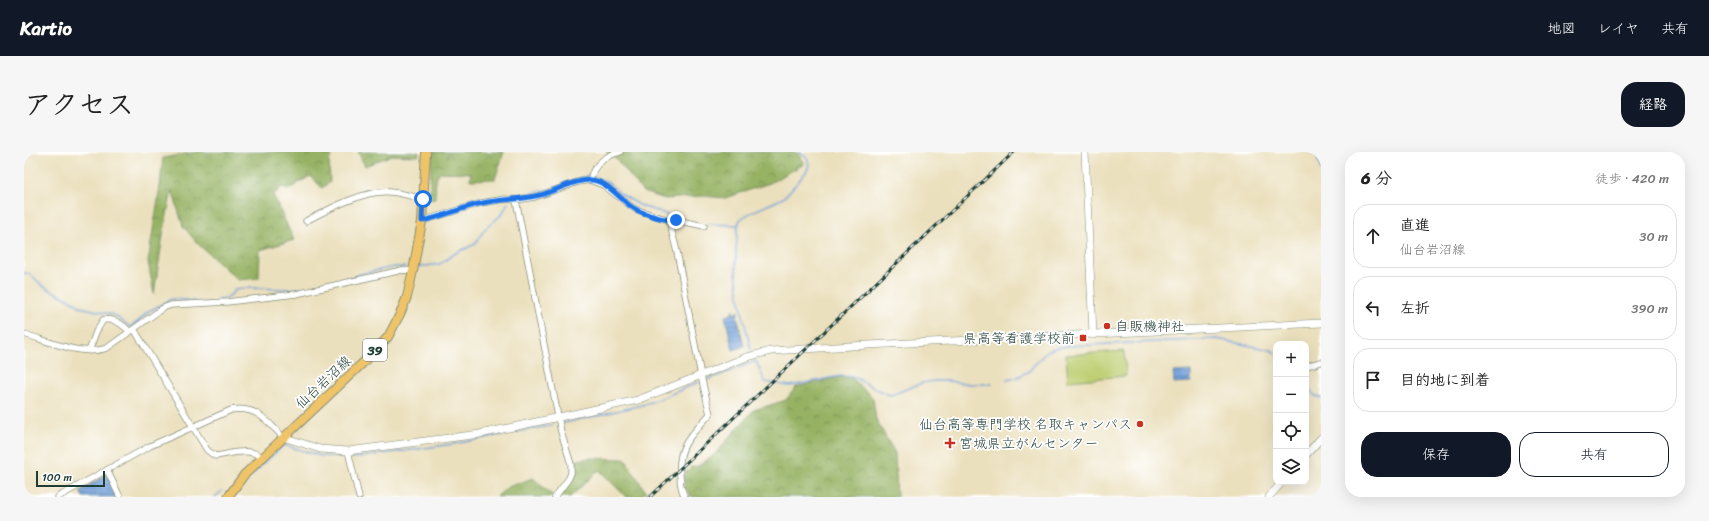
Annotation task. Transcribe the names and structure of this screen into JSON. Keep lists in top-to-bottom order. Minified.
{"streets":{"main road":["39","仙台岩沼線"]},"places":{"other":["自販機神社","仙台高等専門学校 名取キャンパス"],"transit":["県高等看護学校前"],"health":["宮城県立がんセンター"]},"scale_bar":"100 m","page":{"header":"Kartio","nav":["地図","レイヤ","共有"],"title":"アクセス","buttons":["経路",["保存","共有"]],"heading":["6 分","徒歩 · 420 m"],"list":[["直進","仙台岩沼線","30 m"],["左折","390 m"],"目的地に到着"],"map_buttons":["+","−"],"scale":"100 m"}}
